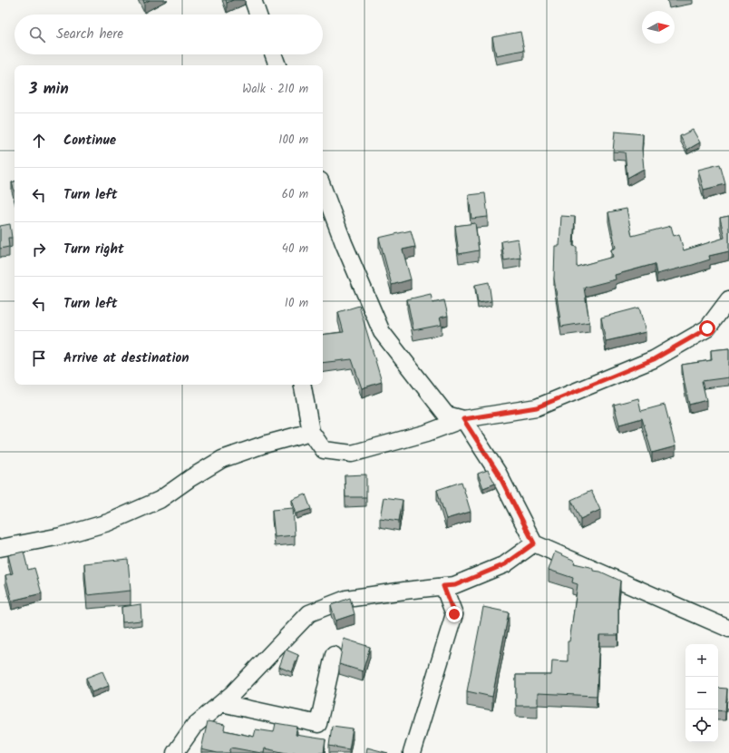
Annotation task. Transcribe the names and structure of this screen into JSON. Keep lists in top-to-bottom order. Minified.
{"north":"right","page":{"search":"Search here","heading":["3 min","Walk · 210 m"],"list":[["Continue","100 m"],["Turn left","60 m"],["Turn right","40 m"],["Turn left","10 m"],"Arrive at destination"],"map_buttons":["+","−"]}}
